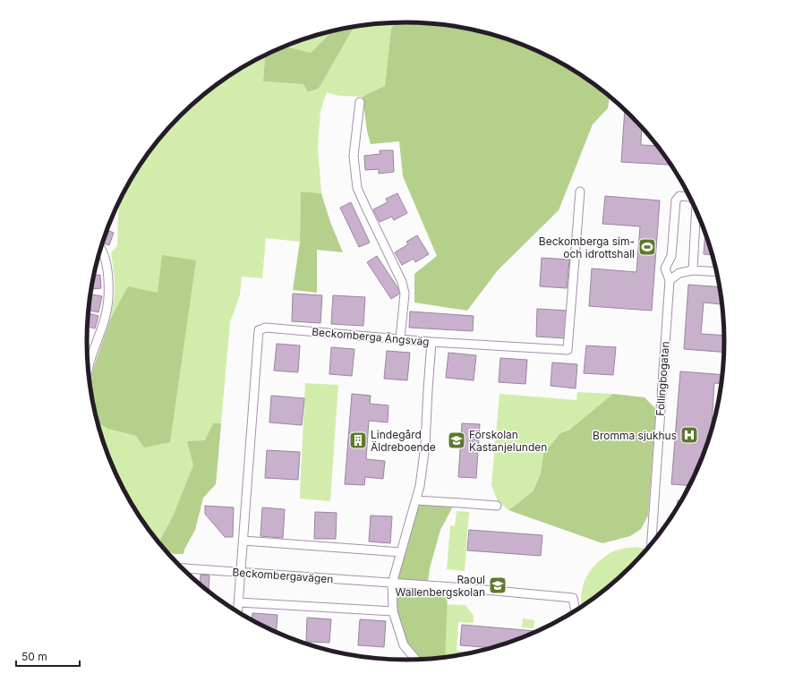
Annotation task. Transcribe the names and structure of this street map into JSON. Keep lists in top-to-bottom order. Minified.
{"streets":{"street":["Beckomberga Ängsväg","Follingbogatan","Beckombergavägen"]},"crossings":[["Beckomberga Ängsväg","Beckombergavägen"]],"places":{"sports":["Beckomberga sim- och idrottshall"],"hospital":["Bromma sjukhus"],"building":["Lindegård Äldreboende"],"school or university":["Förskolan Kastanjelunden","Raoul Wallenbergskolan"]},"scale_bar":"50 m"}
